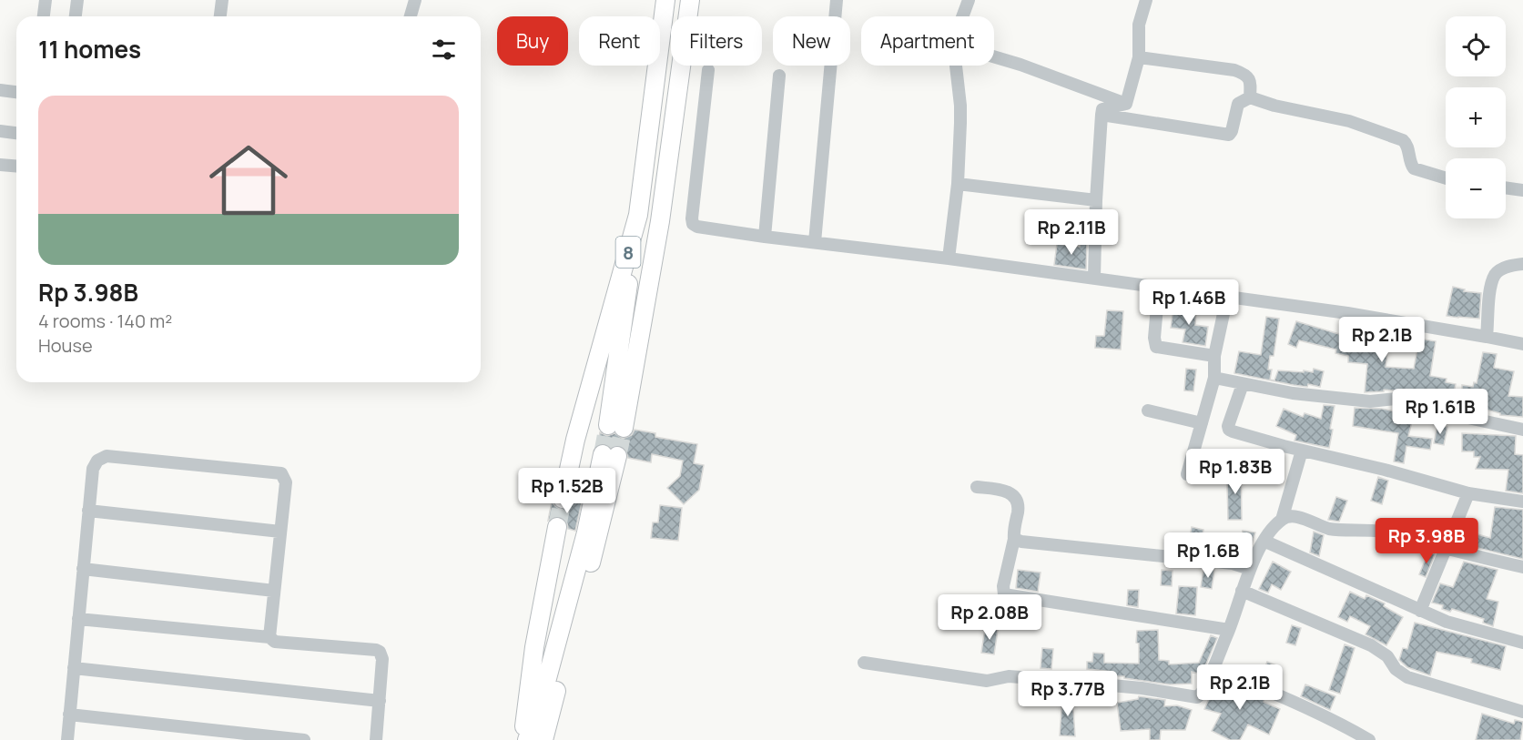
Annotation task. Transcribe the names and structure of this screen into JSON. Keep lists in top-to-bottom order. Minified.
{"streets":{"highway":["8"]},"page":{"map_buttons":["+","−"],"chip":["Buy","Rent","Filters","New","Apartment"],"heading":"11 homes","list":[{"name":"Rp 3.98B","note":"4 rooms · 140 m² · House"}],"price":["Rp 2.11B","Rp 1.46B","Rp 2.1B","Rp 1.61B","Rp 1.83B","Rp 1.52B","Rp 3.98B","Rp 1.6B","Rp 2.08B","Rp 2.1B","Rp 3.77B"]}}
